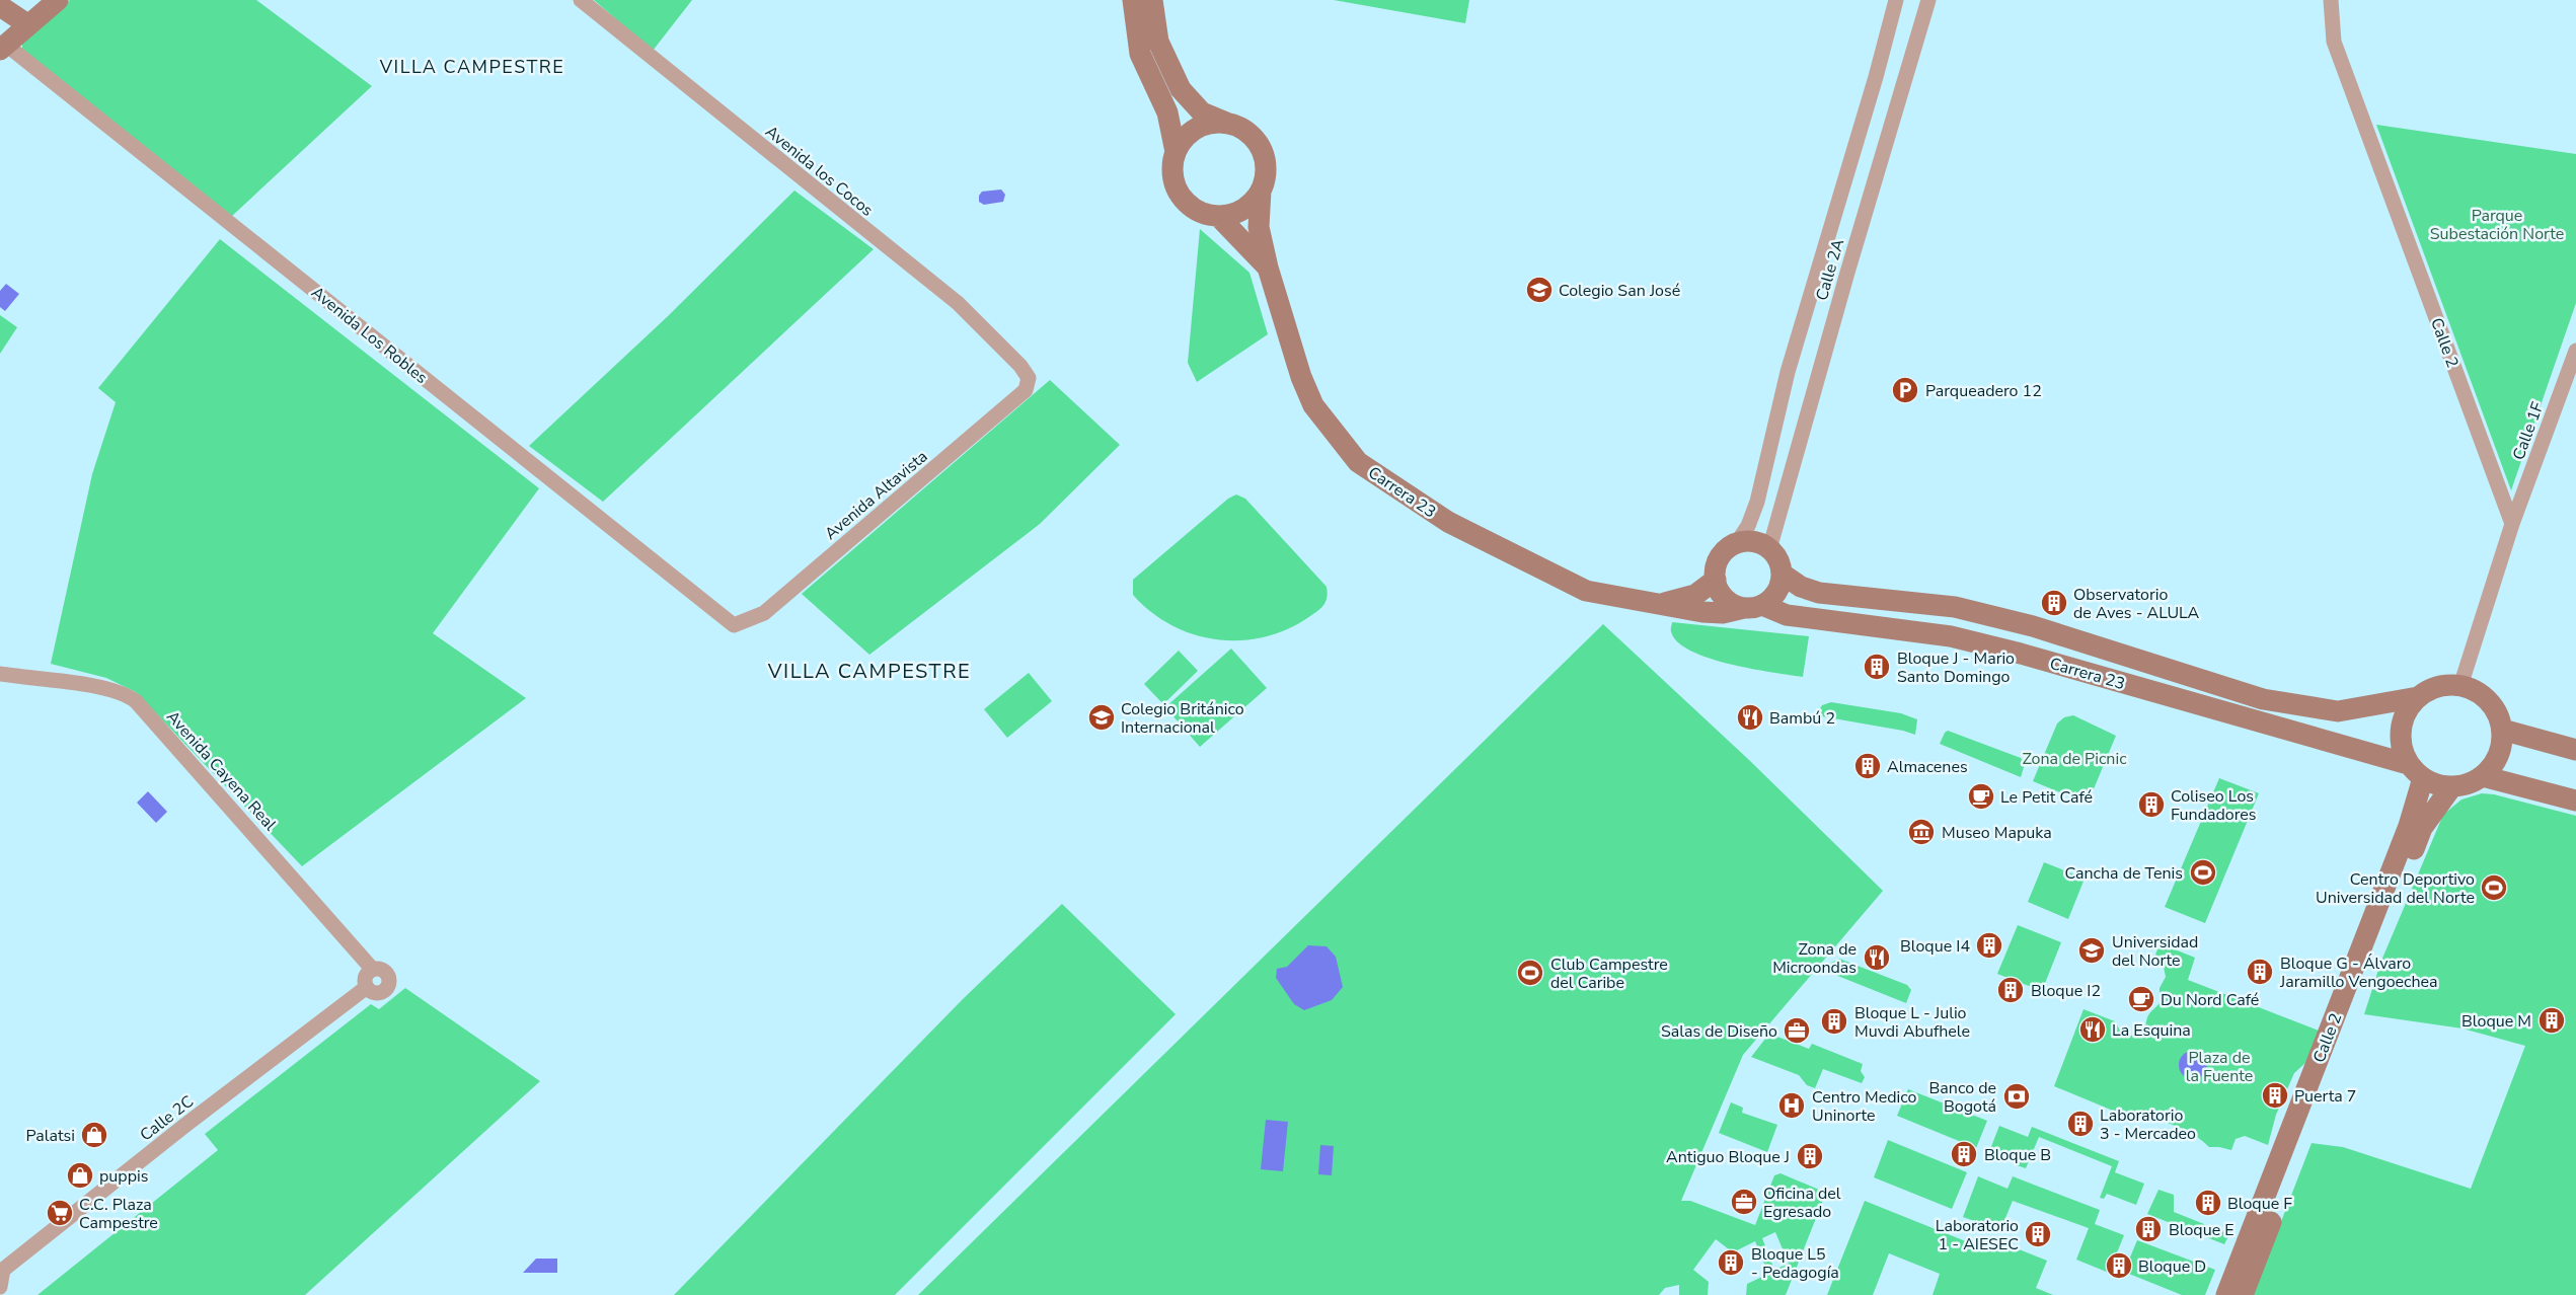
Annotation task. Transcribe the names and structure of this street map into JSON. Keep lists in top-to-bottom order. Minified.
{"streets":{"street":["Avenida los Cocos","Calle 2A","Avenida Los Robles","Calle 2","Calle 1F","Carrera 23","Avenida Altavista","Avenida Cayena Real","Calle 2C"]},"crossings":[["Avenida los Cocos","Avenida Altavista"],["Calle 2A","Carrera 23"],["Avenida Los Robles","Avenida Altavista"],["Calle 2","Calle 1F"],["Calle 2","Carrera 23"],["Avenida Cayena Real","Calle 2C"]],"districts":["VILLA CAMPESTRE","VILLA CAMPESTRE"],"parks":["Parque Subestación Norte","Zona de Picnic","Plaza de la Fuente"],"places":{"school or university":["Colegio San José","Colegio Británico Internacional","Universidad del Norte"],"parking":["Parqueadero 12"],"building":["Observatorio de Aves - ALULA","Bloque J - Mario Santo Domingo","Almacenes","Coliseo Los Fundadores","Bloque I4","Bloque G - Álvaro Jaramillo Vengoechea","Bloque I2","Bloque M","Bloque L - Julio Muvdi Abufhele","Puerta 7","Laboratorio 3 - Mercadeo","Bloque B","Antiguo Bloque J","Bloque F","Bloque E","Laboratorio 1 - AIESEC","Bloque L5 - Pedagogía","Bloque D"],"restaurant":["Bambú 2","Zona de Microondas","La Esquina"],"cafe":["Le Petit Café","Du Nord Café"],"museum":["Museo Mapuka"],"sports":["Cancha de Tenis","Centro Deportivo Universidad del Norte","Club Campestre del Caribe"],"office":["Salas de Diseño","Oficina del Egresado"],"bank":["Banco de Bogotá"],"hospital":["Centro Medico Uninorte"],"shop":["Palatsi","puppis"],"supermarket":["C.C. Plaza Campestre"]}}
